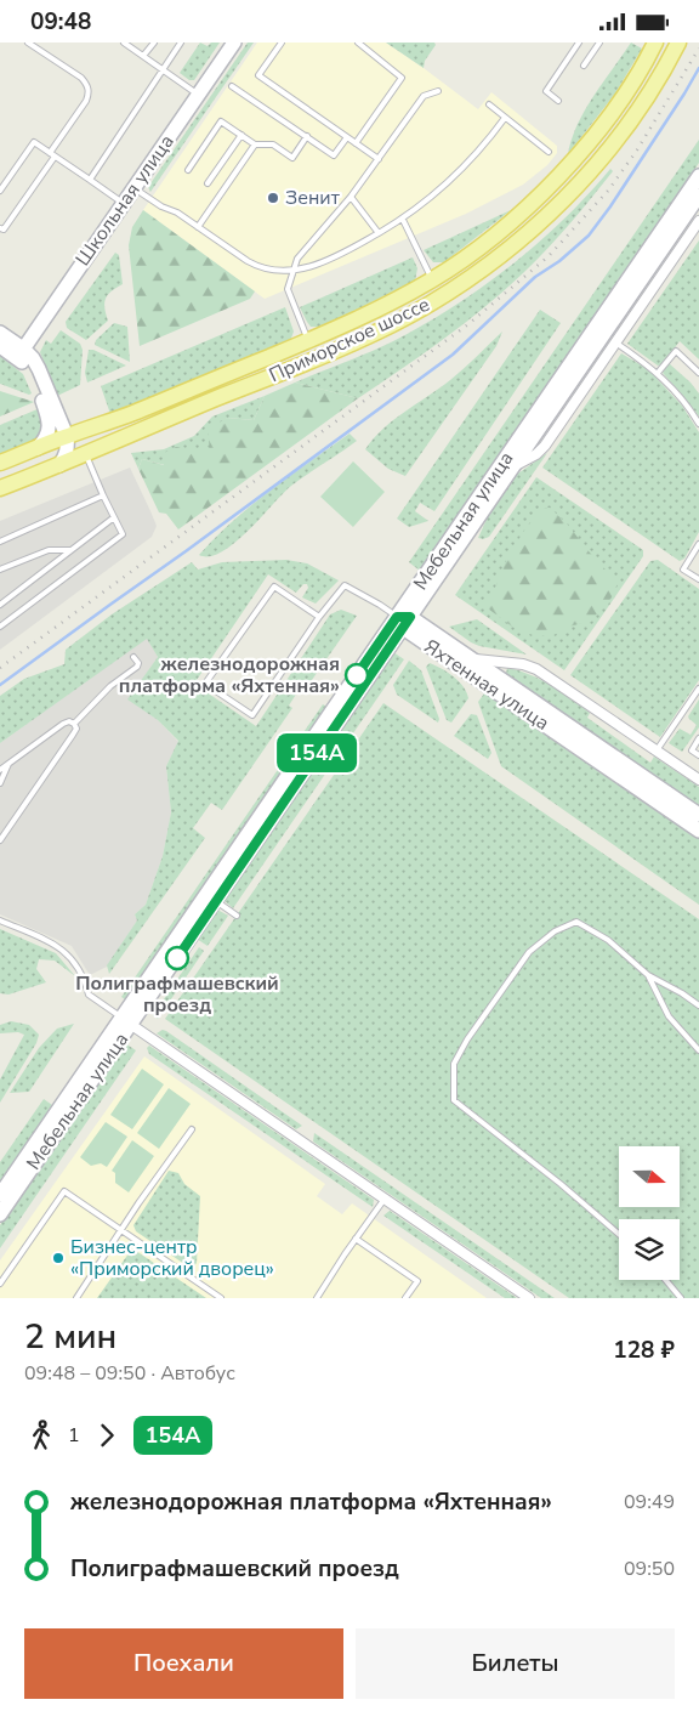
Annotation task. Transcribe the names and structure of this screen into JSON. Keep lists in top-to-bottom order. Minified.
{"streets":{"main road":["Приморское шоссе"],"street":["Школьная улица","Мебельная улица","Яхтенная улица"]},"crossings":[["Мебельная улица","Яхтенная улица"]],"places":["Зенит","железнодорожная платформа «Яхтенная»","Полиграфмашевский проезд","Бизнес-центр «Приморский дворец»"],"lines":["bus line 154А"],"north":"right","page":{"status":"09:48","on_map":"154А","heading":["2 мин","09:48 – 09:50 · Автобус","128 ₽"],"legs":["1","154А"],"list":[{"name":"железнодорожная платформа «Яхтенная»","value":"09:49"},{"name":"Полиграфмашевский проезд","value":"09:50"}],"buttons":["Поехали","Билеты"]}}
